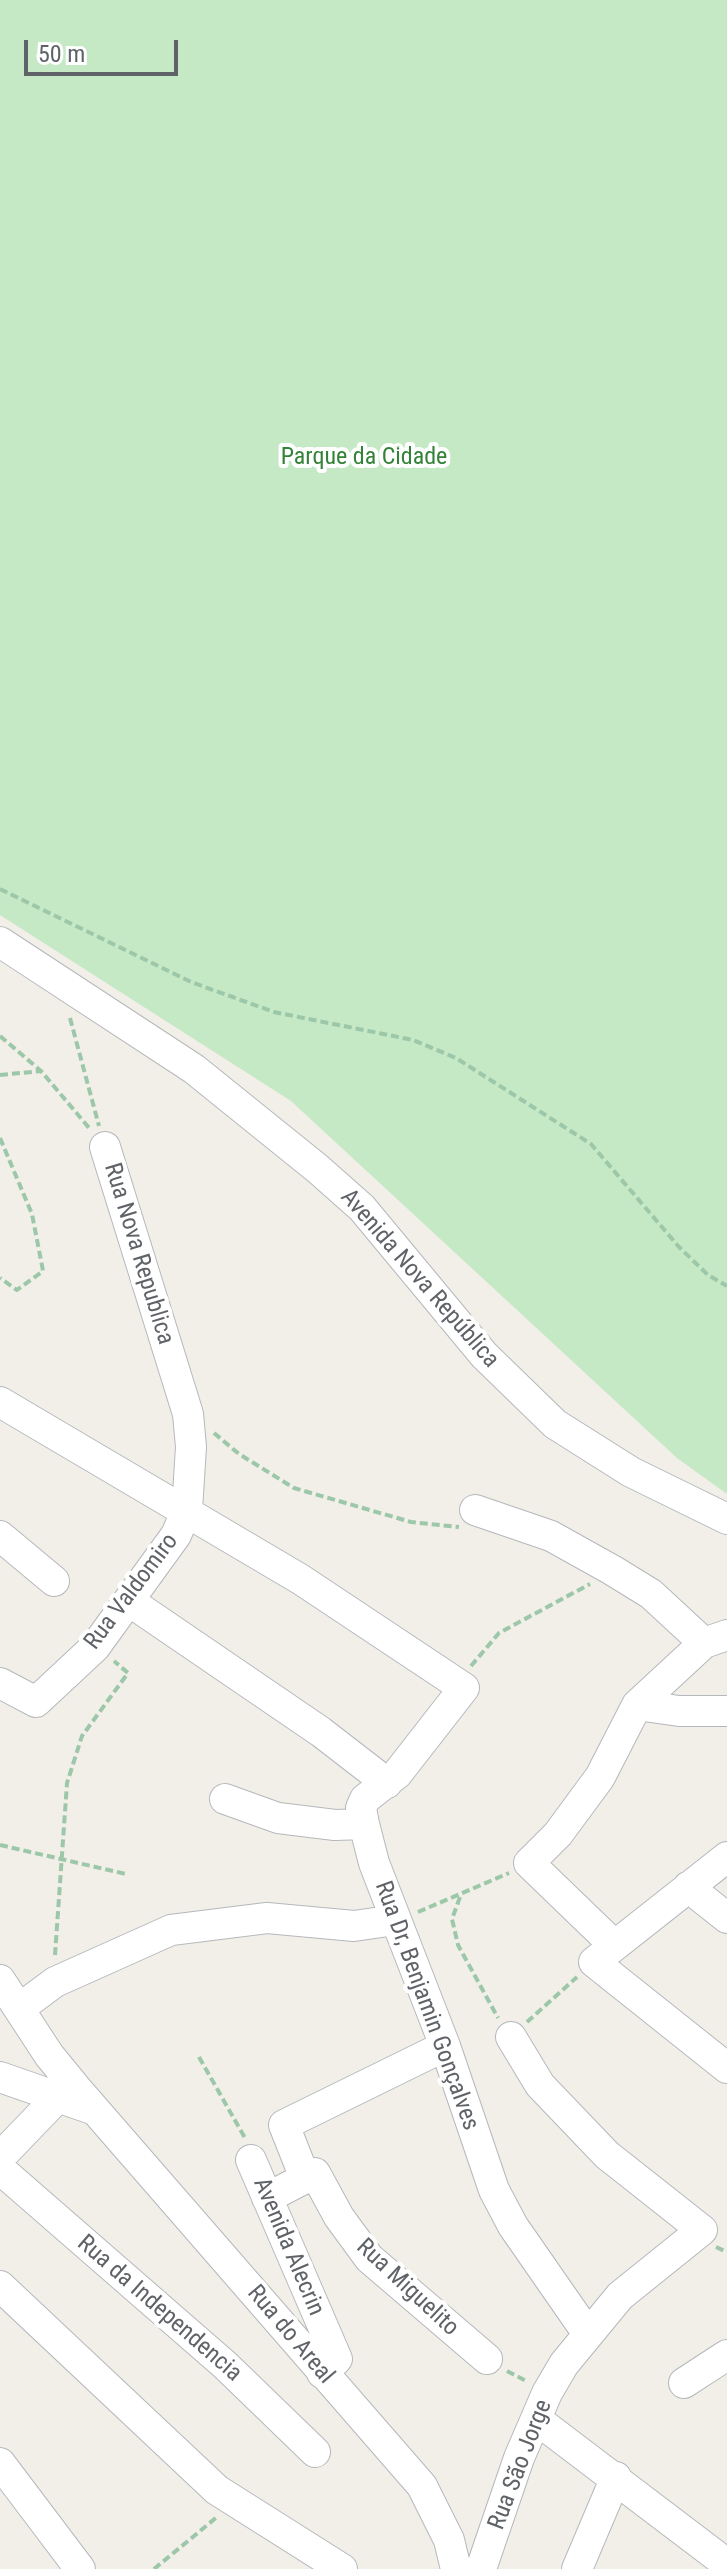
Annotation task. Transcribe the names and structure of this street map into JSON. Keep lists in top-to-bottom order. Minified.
{"streets":{"street":["Rua Nova Republica","Avenida Nova República","Rua Valdomiro","Rua Dr, Benjamin Gonçalves","Avenida Alecrin","Rua Miguelito","Rua da Independencia","Rua do Areal","Rua São Jorge"]},"crossings":[["Rua Nova Republica","Rua Valdomiro"],["Rua Dr, Benjamin Gonçalves","Rua São Jorge"],["Avenida Alecrin","Rua do Areal"]],"parks":["Parque da Cidade"],"scale_bar":"50 m"}
